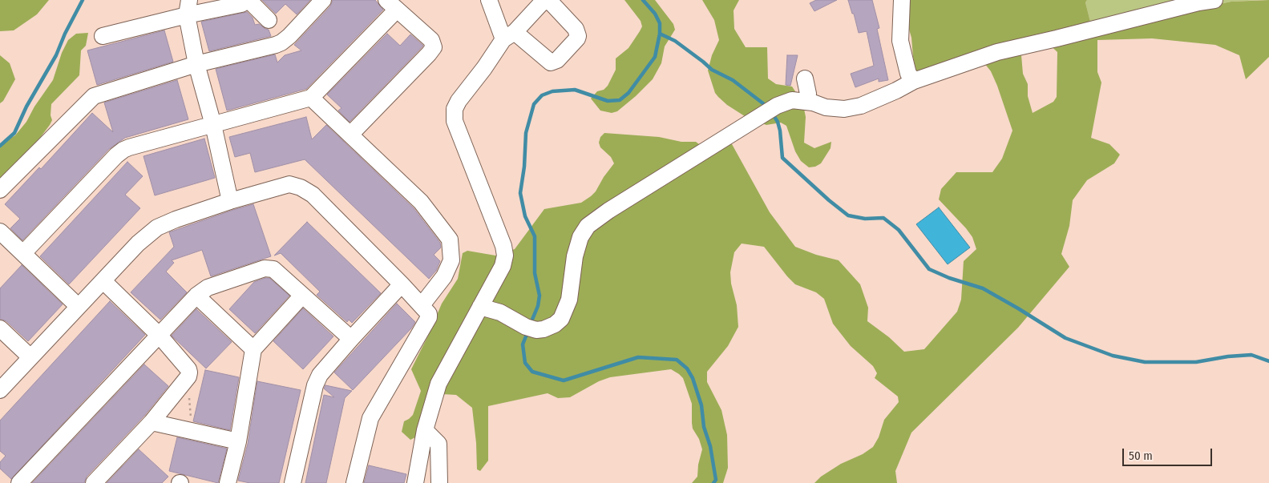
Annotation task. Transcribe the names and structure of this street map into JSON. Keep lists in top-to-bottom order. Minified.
{"scale_bar":"50 m"}
